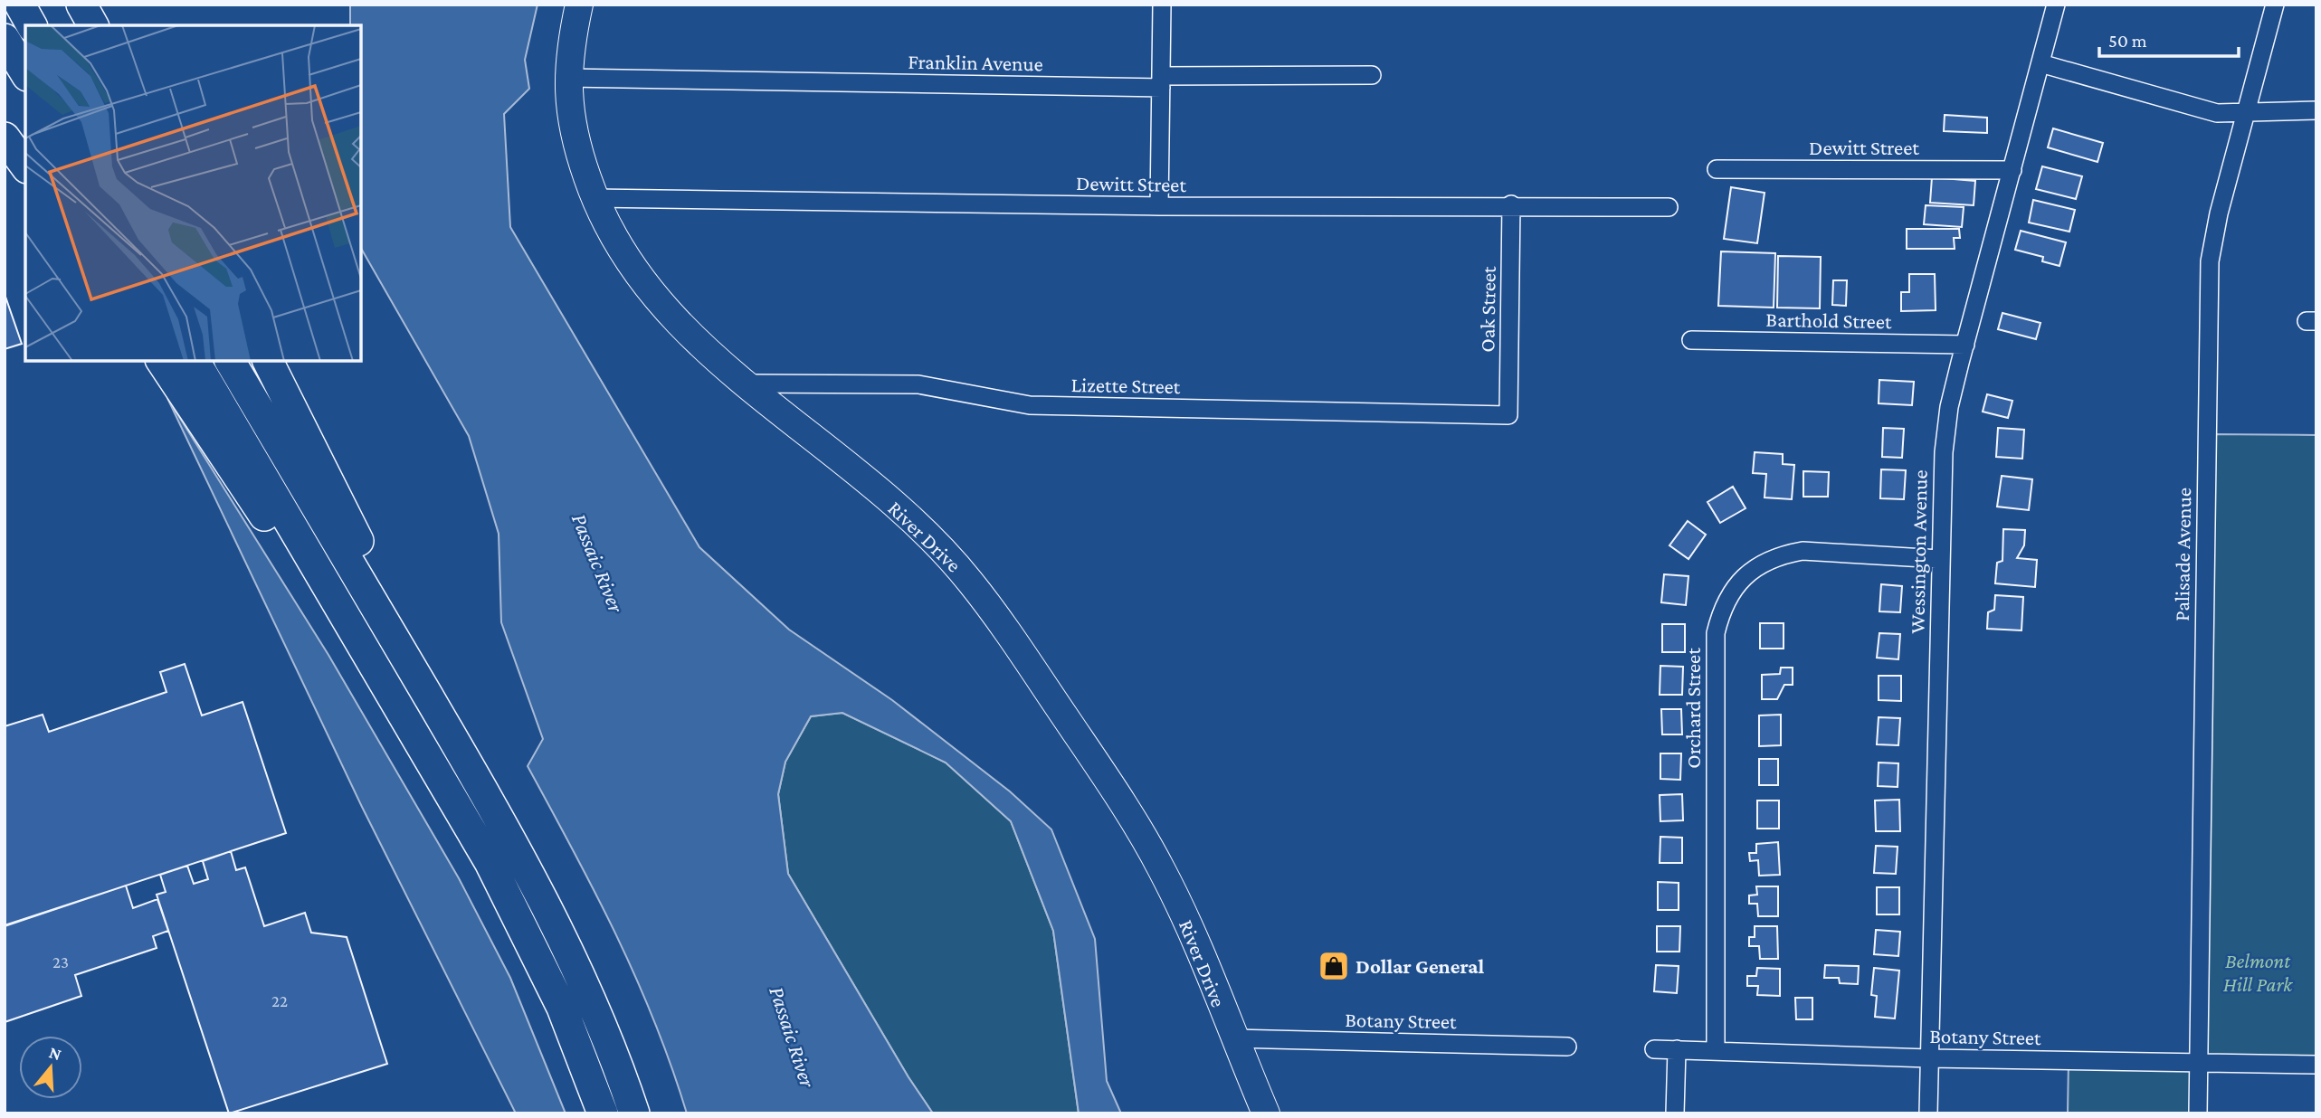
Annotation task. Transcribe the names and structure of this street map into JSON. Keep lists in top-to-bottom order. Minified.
{"streets":{"main road":["River Drive"],"street":["Franklin Avenue","Dewitt Street","Oak Street","Barthold Street","Lizette Street","Wessington Avenue","Palisade Avenue","Orchard Street","Botany Street"]},"crossings":[["Franklin Avenue","River Drive"],["Dewitt Street","Oak Street"],["Dewitt Street","River Drive"],["Dewitt Street","Wessington Avenue"],["Oak Street","Lizette Street"],["Barthold Street","Wessington Avenue"],["Lizette Street","River Drive"],["River Drive","Botany Street"],["Wessington Avenue","Orchard Street"],["Wessington Avenue","Botany Street"],["Palisade Avenue","Botany Street"],["Orchard Street","Botany Street"]],"water":["Passaic River"],"parks":["Belmont Hill Park"],"places":{"shop":["Dollar General"]},"house_numbers":["23","22"],"scale_bar":"50 m","north":"top"}
